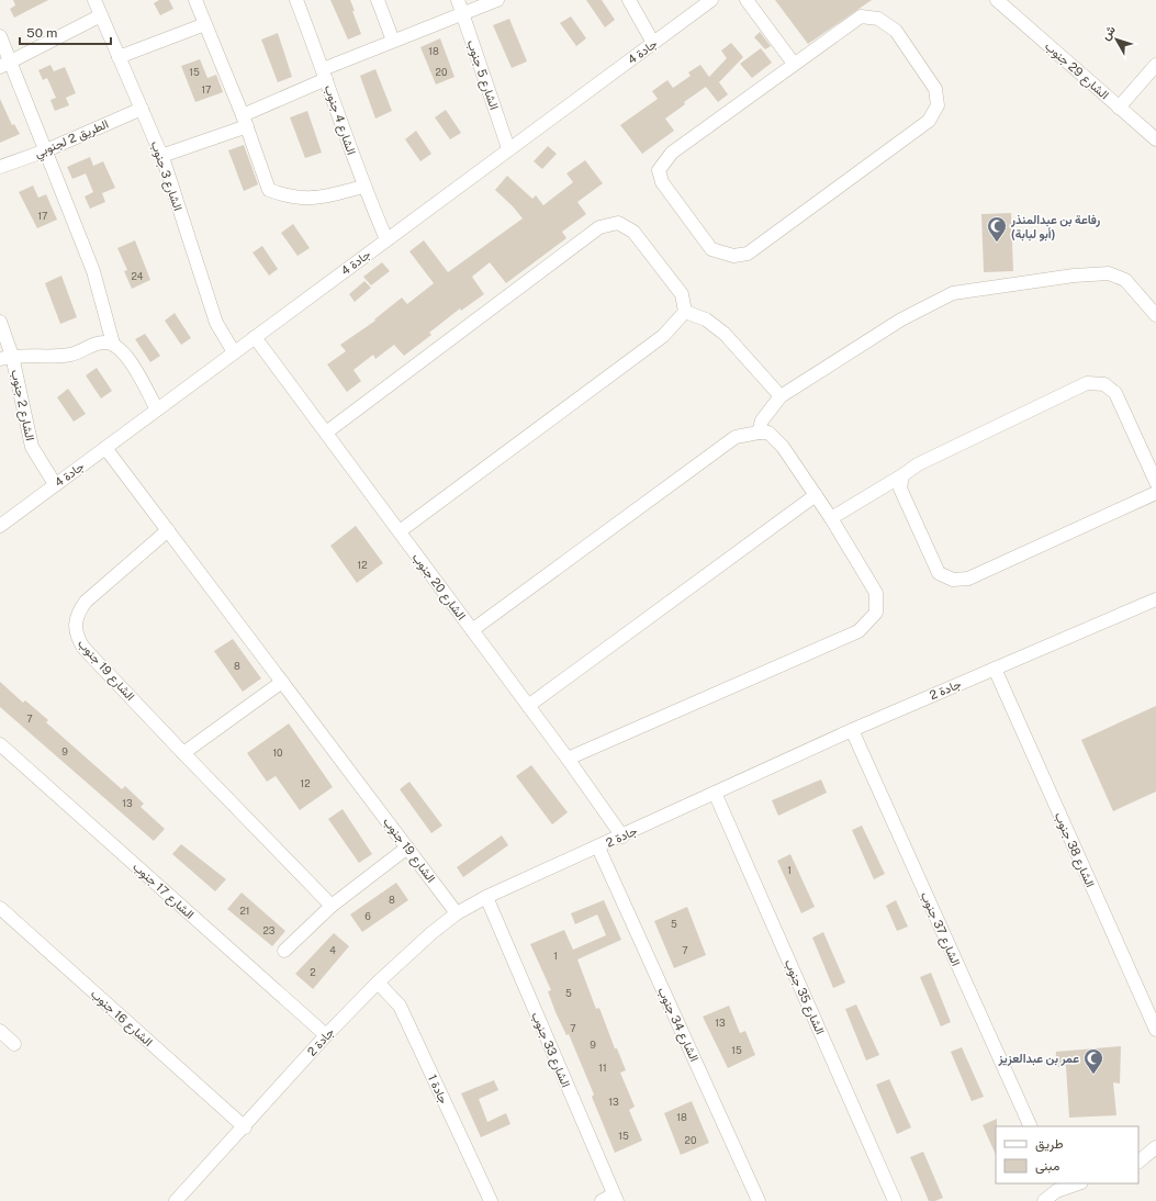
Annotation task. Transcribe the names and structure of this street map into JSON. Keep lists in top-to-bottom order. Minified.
{"streets":{"street":["جادة 4","الشارع 29 جنوب","الشارع 5 جنوب","الشارع 4 جنوب","الطريق 2 لجنوبي","الشارع 3 جنوب","الشارع 2 جنوب","الشارع 20 جنوب","الشارع 19 جنوب","جادة 2","الشارع 38 جنوب","الشارع 17 جنوب","الشارع 37 جنوب","الشارع 35 جنوب","الشارع 16 جنوب","الشارع 34 جنوب","الشارع 33 جنوب","جادة 1"]},"crossings":[["جادة 4","الشارع 5 جنوب"],["جادة 4","الشارع 4 جنوب"],["جادة 4","الشارع 3 جنوب"],["جادة 4","الشارع 2 جنوب"],["جادة 4","الشارع 20 جنوب"],["جادة 4","الشارع 19 جنوب"],["الطريق 2 لجنوبي","الشارع 3 جنوب"],["الشارع 20 جنوب","جادة 2"],["الشارع 19 جنوب","جادة 2"],["جادة 2","الشارع 38 جنوب"],["جادة 2","الشارع 17 جنوب"],["جادة 2","الشارع 37 جنوب"],["جادة 2","الشارع 35 جنوب"],["جادة 2","الشارع 16 جنوب"],["جادة 2","الشارع 34 جنوب"],["جادة 2","الشارع 33 جنوب"],["جادة 2","جادة 1"]],"places":{"mosque":["رفاعة بن عبدالمنذر (أبو لبابة)","عمر بن عبدالعزيز"]},"house_numbers":["18","15","20","17","17","24","12","8","7","9","10","12","13","1","8","21","6","5","23","4","7","1","2","5","13","7","9","15","11","13","18","15","20"],"legend":["طريق","مبنى"],"scale_bar":"50 m","north":"top left"}
